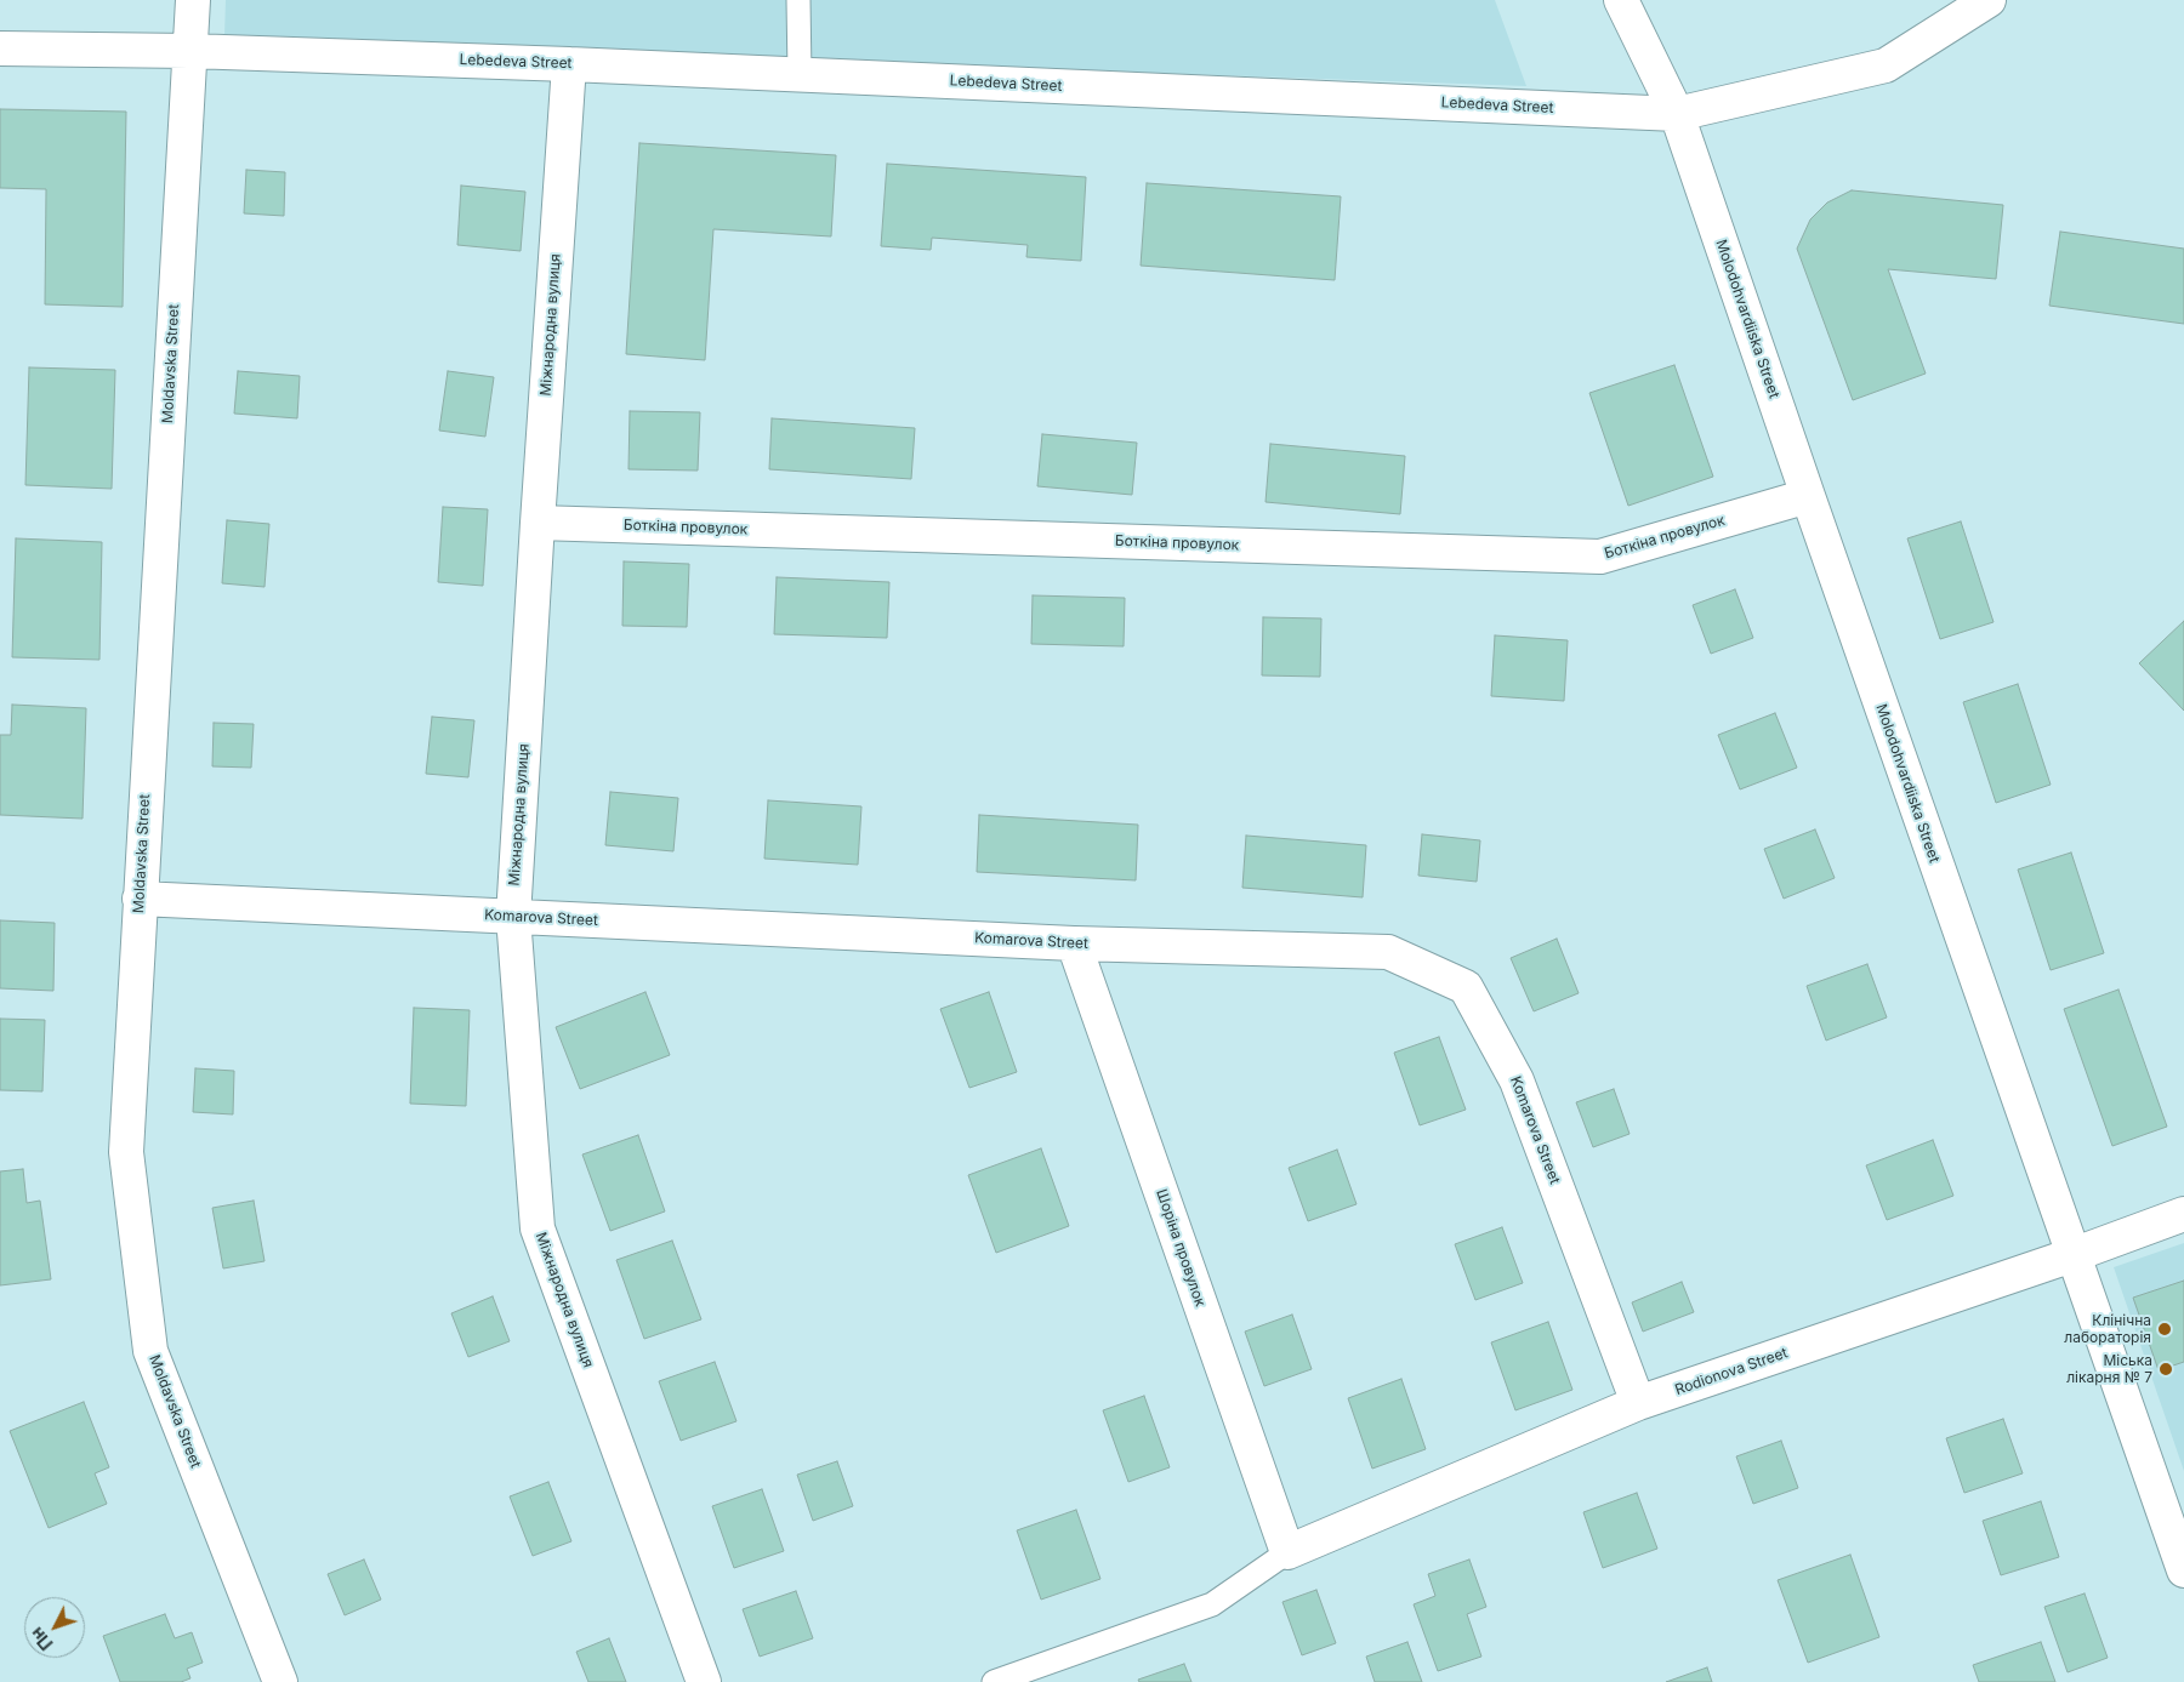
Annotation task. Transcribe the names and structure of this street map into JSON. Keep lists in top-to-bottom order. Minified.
{"streets":{"street":["Lebedeva Street","Molodohvardiiska Street","Міжнародна вулиця","Moldavska Street","Боткіна провулок","Komarova Street","Шоріна провулок","Rodionova Street"]},"crossings":[["Lebedeva Street","Molodohvardiiska Street"],["Lebedeva Street","Міжнародна вулиця"],["Lebedeva Street","Moldavska Street"],["Molodohvardiiska Street","Боткіна провулок"],["Molodohvardiiska Street","Rodionova Street"],["Міжнародна вулиця","Боткіна провулок"],["Міжнародна вулиця","Komarova Street"],["Moldavska Street","Komarova Street"],["Komarova Street","Шоріна провулок"],["Komarova Street","Rodionova Street"],["Шоріна провулок","Rodionova Street"]],"places":["Клінічна лабораторія","Міська лікарня № 7"],"north":"bottom left"}
